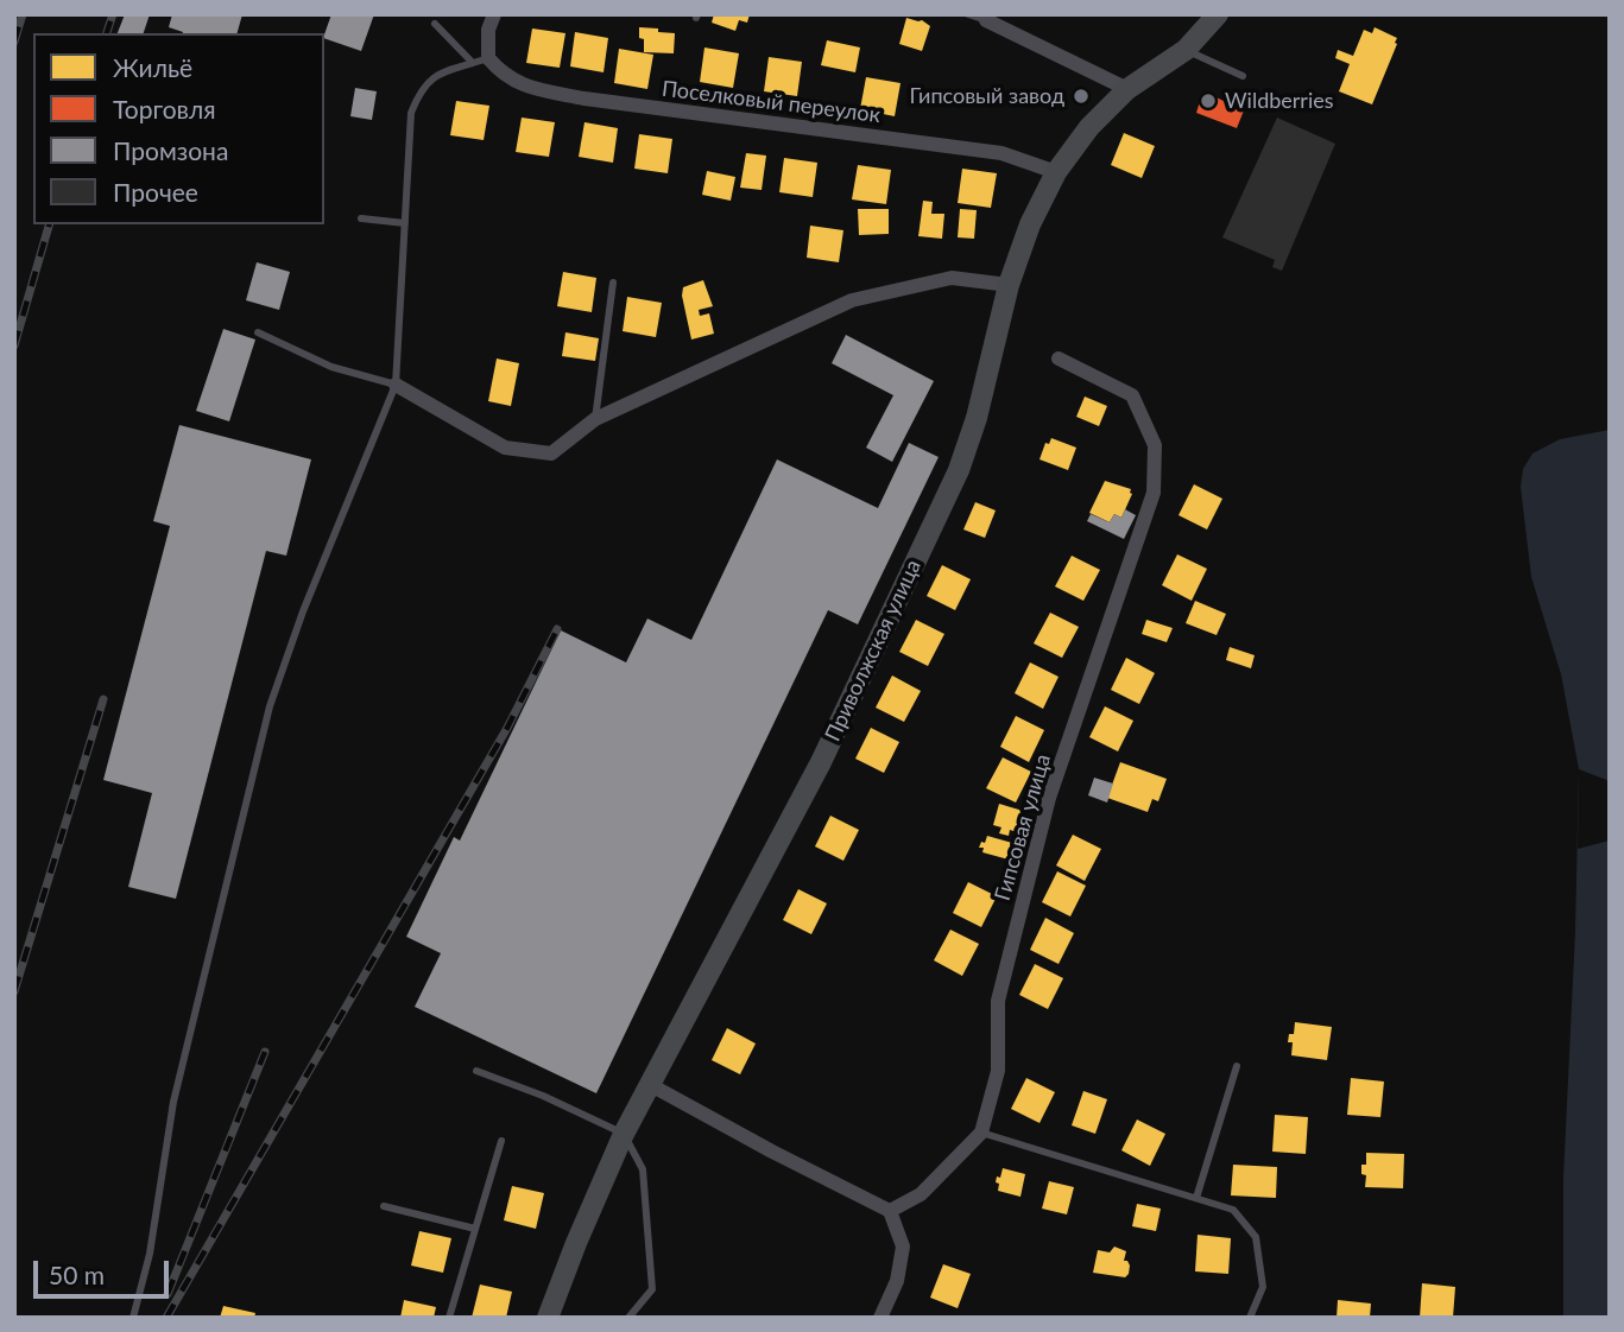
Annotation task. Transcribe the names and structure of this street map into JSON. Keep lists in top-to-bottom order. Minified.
{"streets":{"main road":["Приволжская улица"],"street":["Поселковый переулок","Гипсовая улица"]},"crossings":[["Поселковый переулок","Приволжская улица"]],"places":["Гипсовый завод","Wildberries"],"legend":["Жильё","Торговля","Промзона","Прочее"],"scale_bar":"50 m"}
